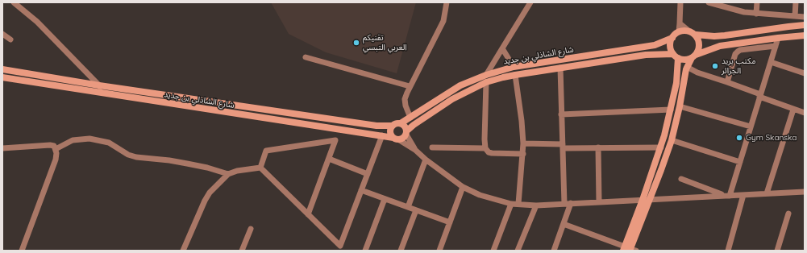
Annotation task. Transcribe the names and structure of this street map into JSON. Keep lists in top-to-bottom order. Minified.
{"streets":{"main road":["شارع الشاذلي بن جديد"]},"places":["تقنيكم العربي التبسي","مكتب بريد الجزائر","Gym Skanska"]}
